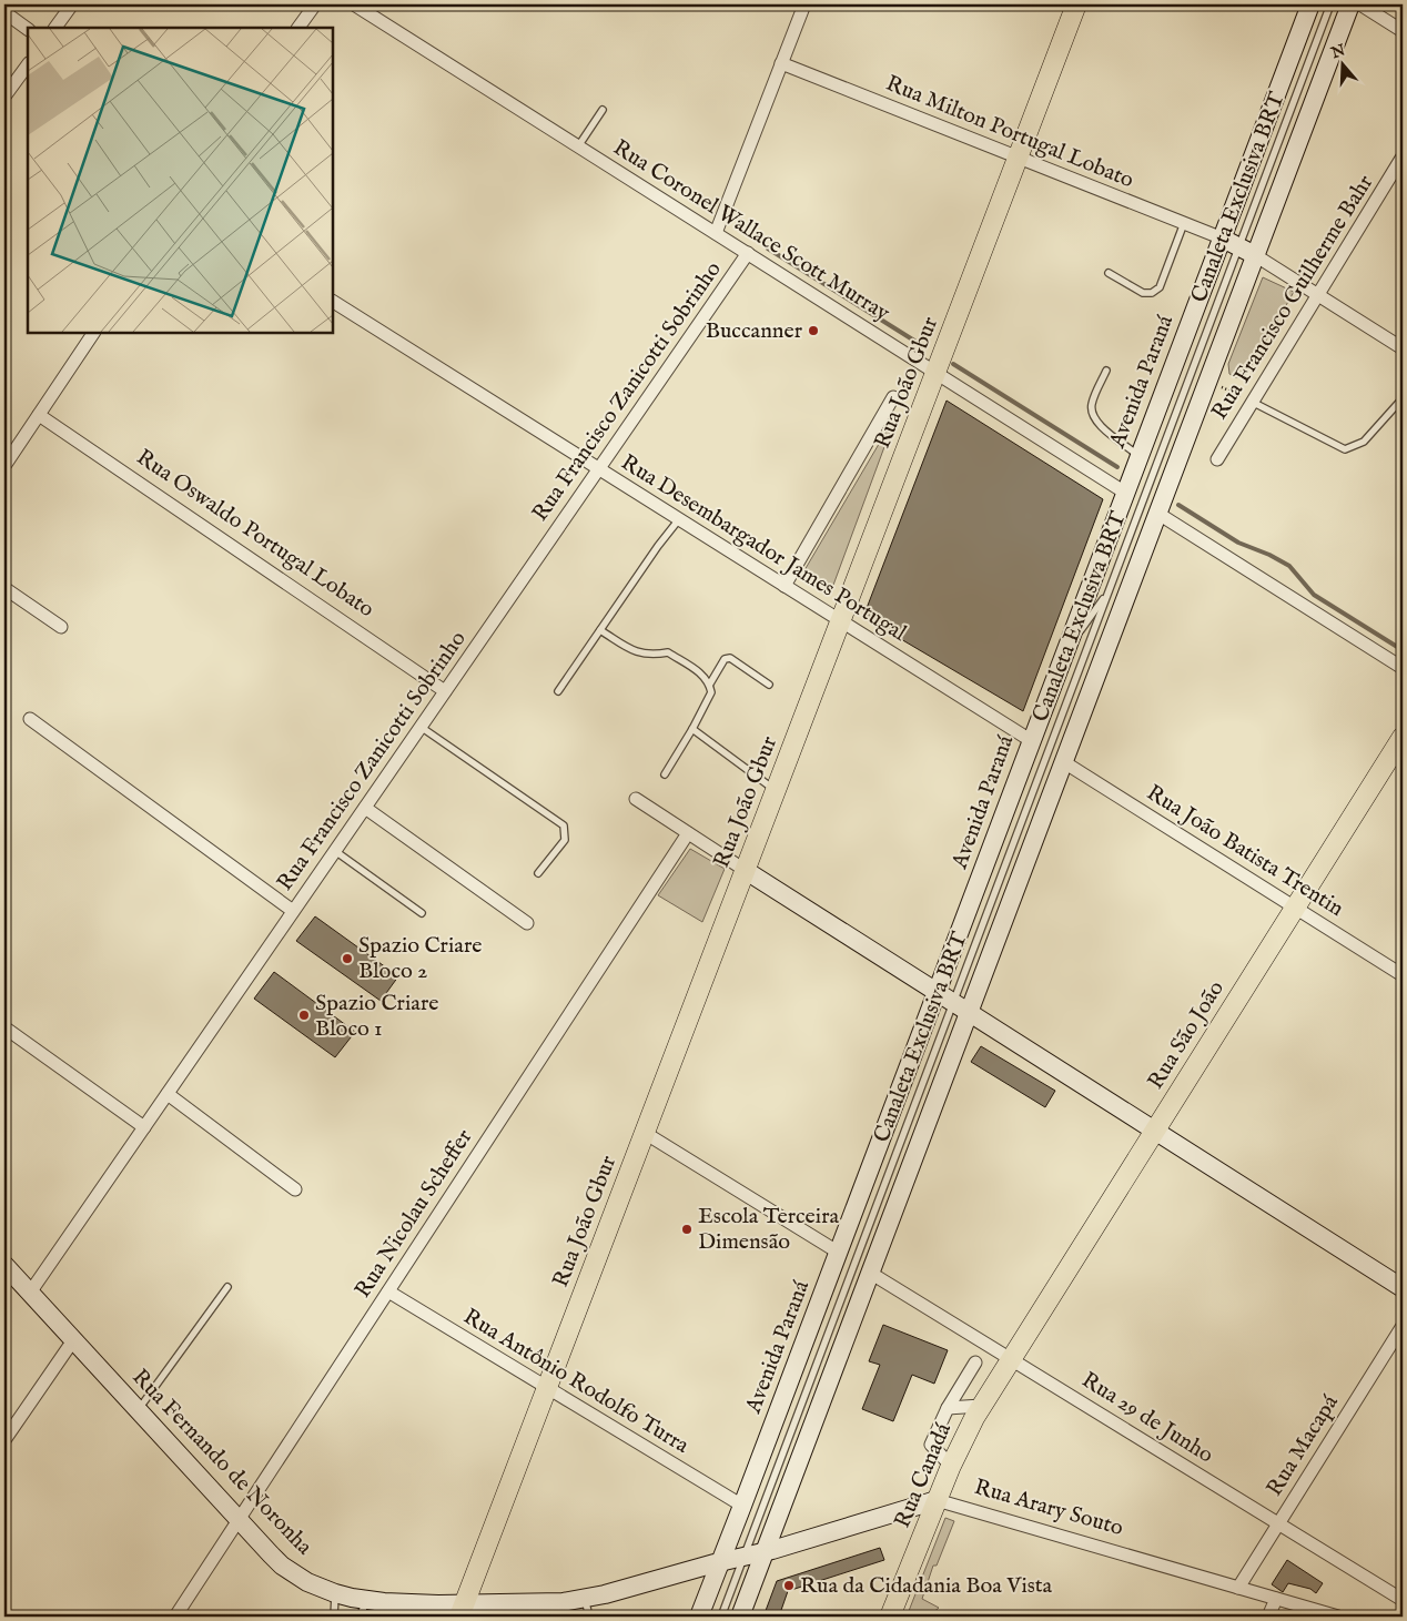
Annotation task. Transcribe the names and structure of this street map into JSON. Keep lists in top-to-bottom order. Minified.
{"streets":{"main road":["Rua João Gbur","Rua São João","Rua Canadá"],"street":["Rua Milton Portugal Lobato","Rua Coronel Wallace Scott Murray","Rua Francisco Guilherme Bahr","Avenida Paraná","Rua Francisco Zanicotti Sobrinho","Rua Oswaldo Portugal Lobato","Rua Desembargador James Portugal","Rua João Batista Trentin","Rua Nicolau Scheffer","Rua Antônio Rodolfo Turra","Rua 29 de Junho","Rua Macapá","Rua Fernando de Noronha","Rua Arary Souto"],"lane":["Canaleta Exclusiva BRT"]},"crossings":[["Rua Milton Portugal Lobato","Avenida Paraná"],["Rua Milton Portugal Lobato","Rua João Gbur"],["Canaleta Exclusiva BRT","Rua Fernando de Noronha"],["Rua Coronel Wallace Scott Murray","Avenida Paraná"],["Rua Coronel Wallace Scott Murray","Rua João Gbur"],["Rua Coronel Wallace Scott Murray","Rua Francisco Zanicotti Sobrinho"],["Avenida Paraná","Rua Desembargador James Portugal"],["Avenida Paraná","Rua Antônio Rodolfo Turra"],["Avenida Paraná","Rua Fernando de Noronha"],["Rua João Gbur","Rua Desembargador James Portugal"],["Rua João Gbur","Rua Antônio Rodolfo Turra"],["Rua João Gbur","Rua Fernando de Noronha"],["Rua Francisco Zanicotti Sobrinho","Rua Oswaldo Portugal Lobato"],["Rua Francisco Zanicotti Sobrinho","Rua Desembargador James Portugal"],["Rua Francisco Zanicotti Sobrinho","Rua Fernando de Noronha"],["Rua João Batista Trentin","Rua São João"],["Rua São João","Rua 29 de Junho"],["Rua São João","Rua Canadá"],["Rua Nicolau Scheffer","Rua Antônio Rodolfo Turra"],["Rua Nicolau Scheffer","Rua Fernando de Noronha"],["Rua 29 de Junho","Rua Macapá"],["Rua 29 de Junho","Rua Canadá"],["Rua Macapá","Rua Arary Souto"],["Rua Canadá","Rua Arary Souto"]],"places":["Buccanner","Spazio Criare Bloco 2","Spazio Criare Bloco 1","Escola Terceira Dimensão","Rua da Cidadania Boa Vista"],"north":"top"}
